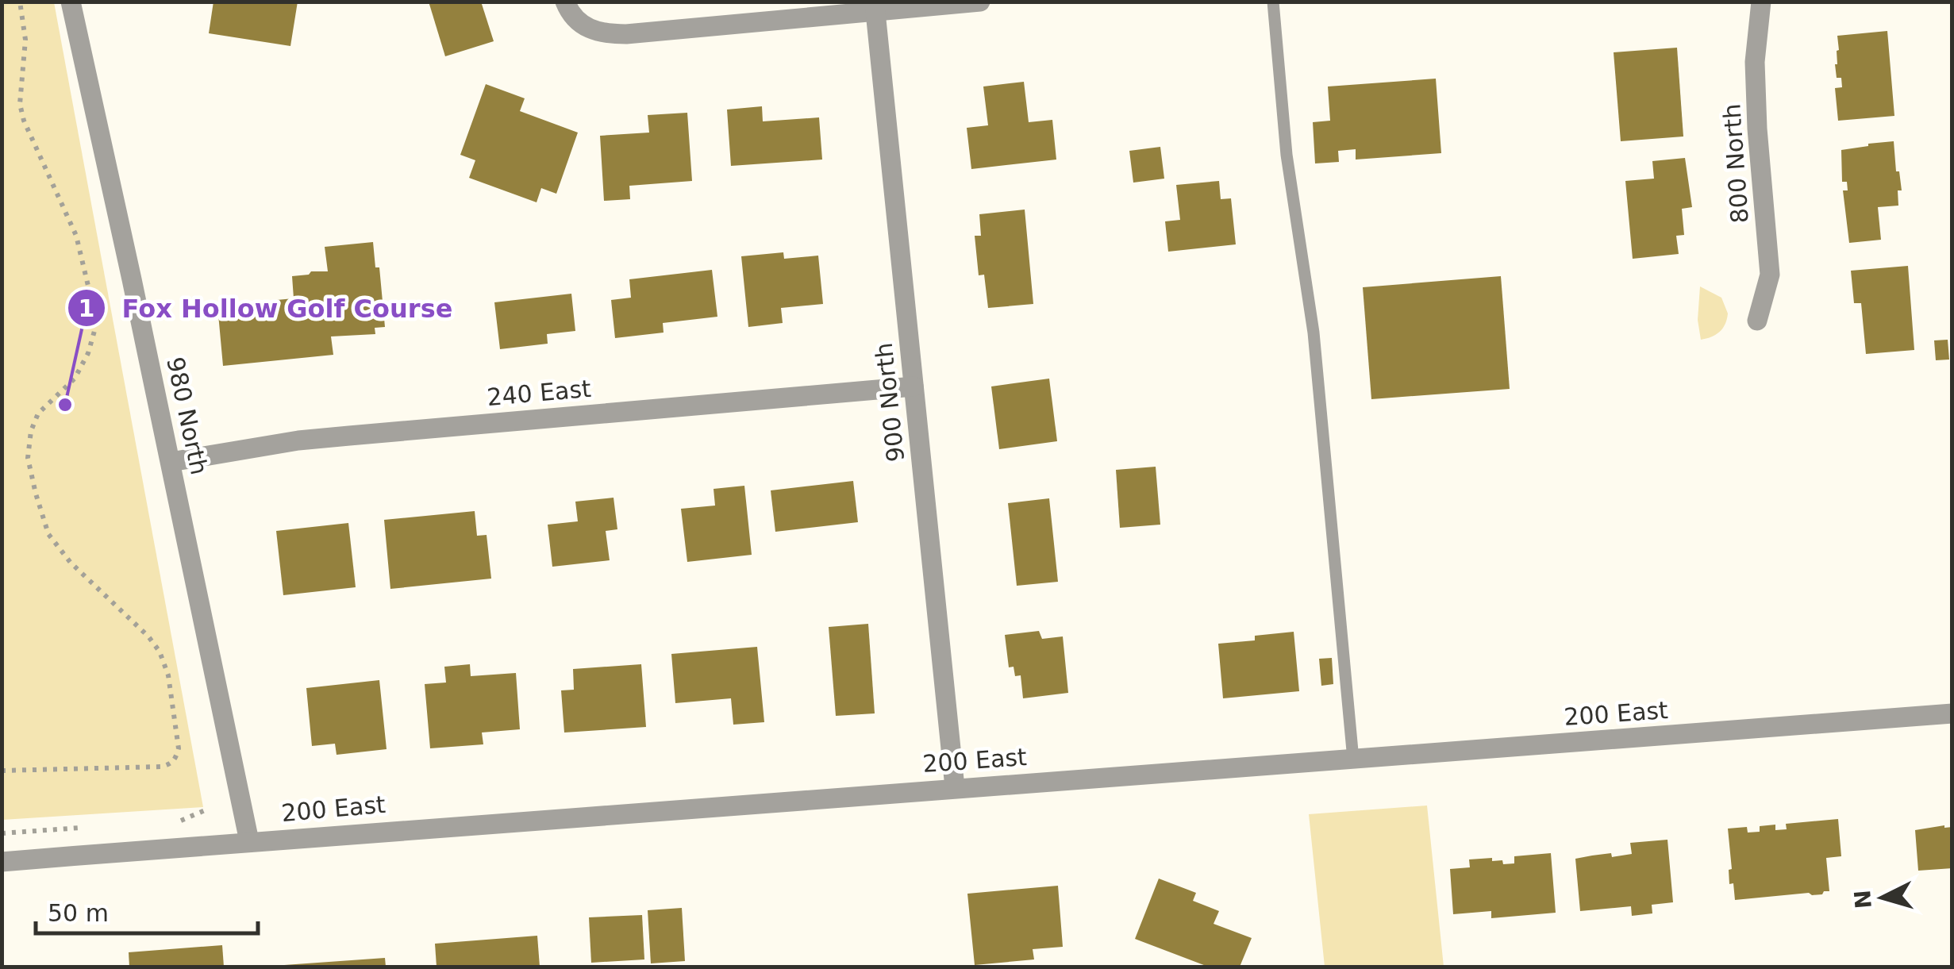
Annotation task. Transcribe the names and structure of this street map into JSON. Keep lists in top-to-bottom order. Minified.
{"streets":{"street":["800 North","240 East","900 North","980 North","200 East"]},"crossings":[["240 East","900 North"],["240 East","980 North"],["900 North","200 East"],["980 North","200 East"]],"places":["Fox Hollow Golf Course"],"scale_bar":"50 m","north":"left"}
